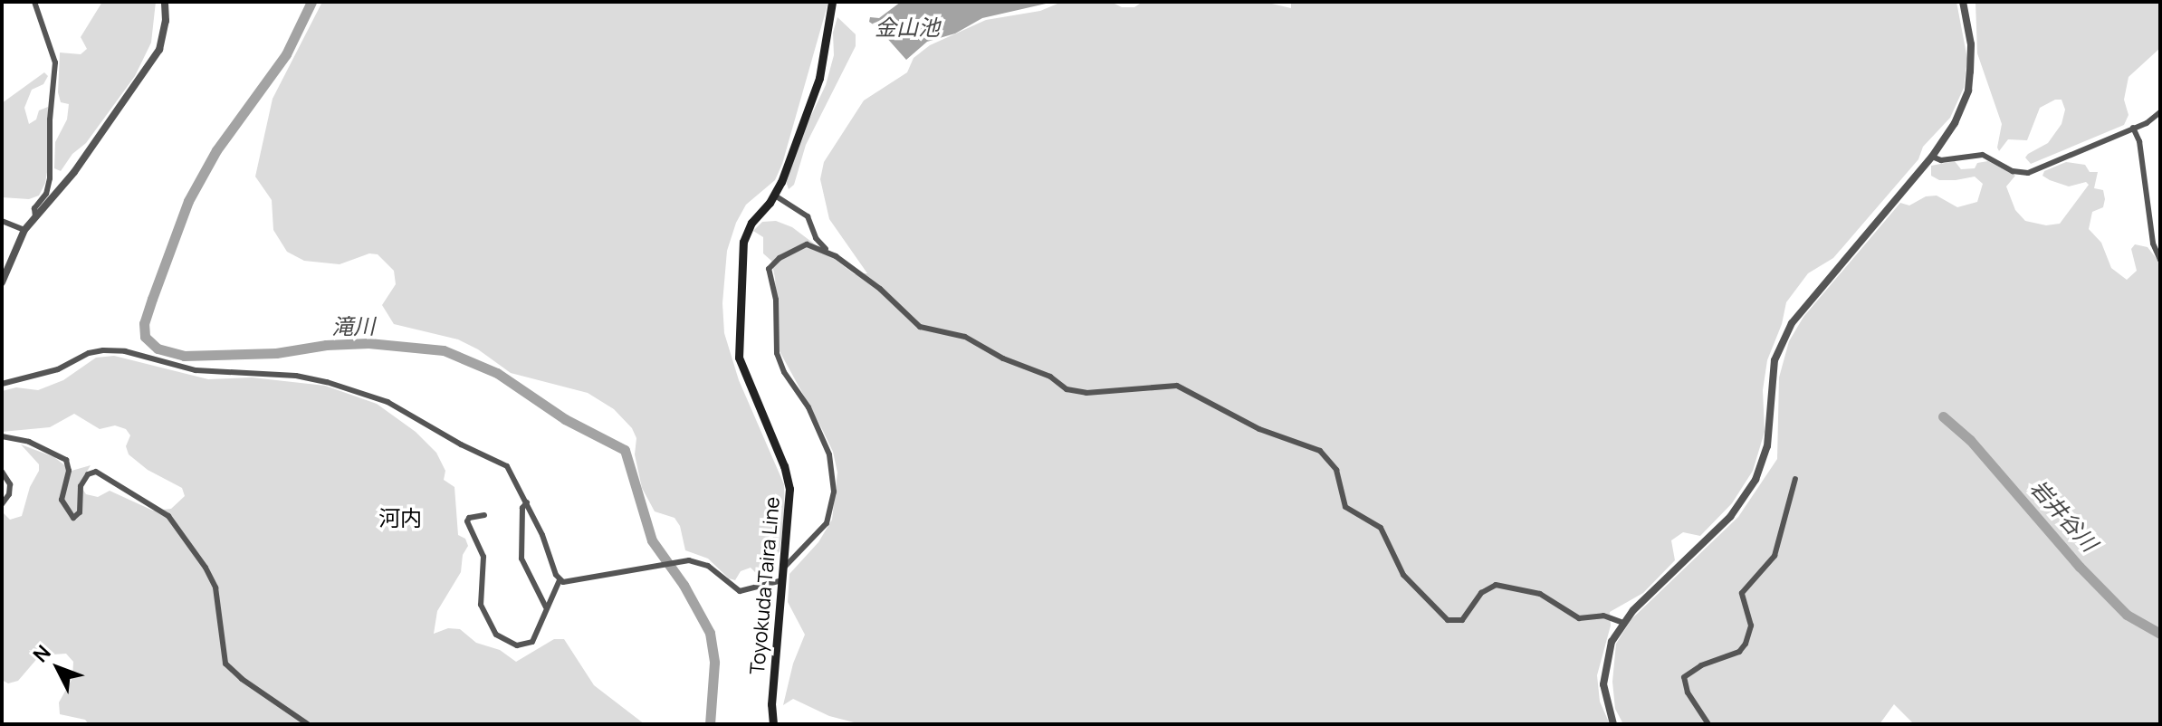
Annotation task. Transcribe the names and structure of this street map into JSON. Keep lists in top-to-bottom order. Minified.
{"streets":{"main road":["Toyokuda Taira Line"]},"districts":["河内"],"water":["金山池","滝川","岩井谷川"],"north":"top left"}
